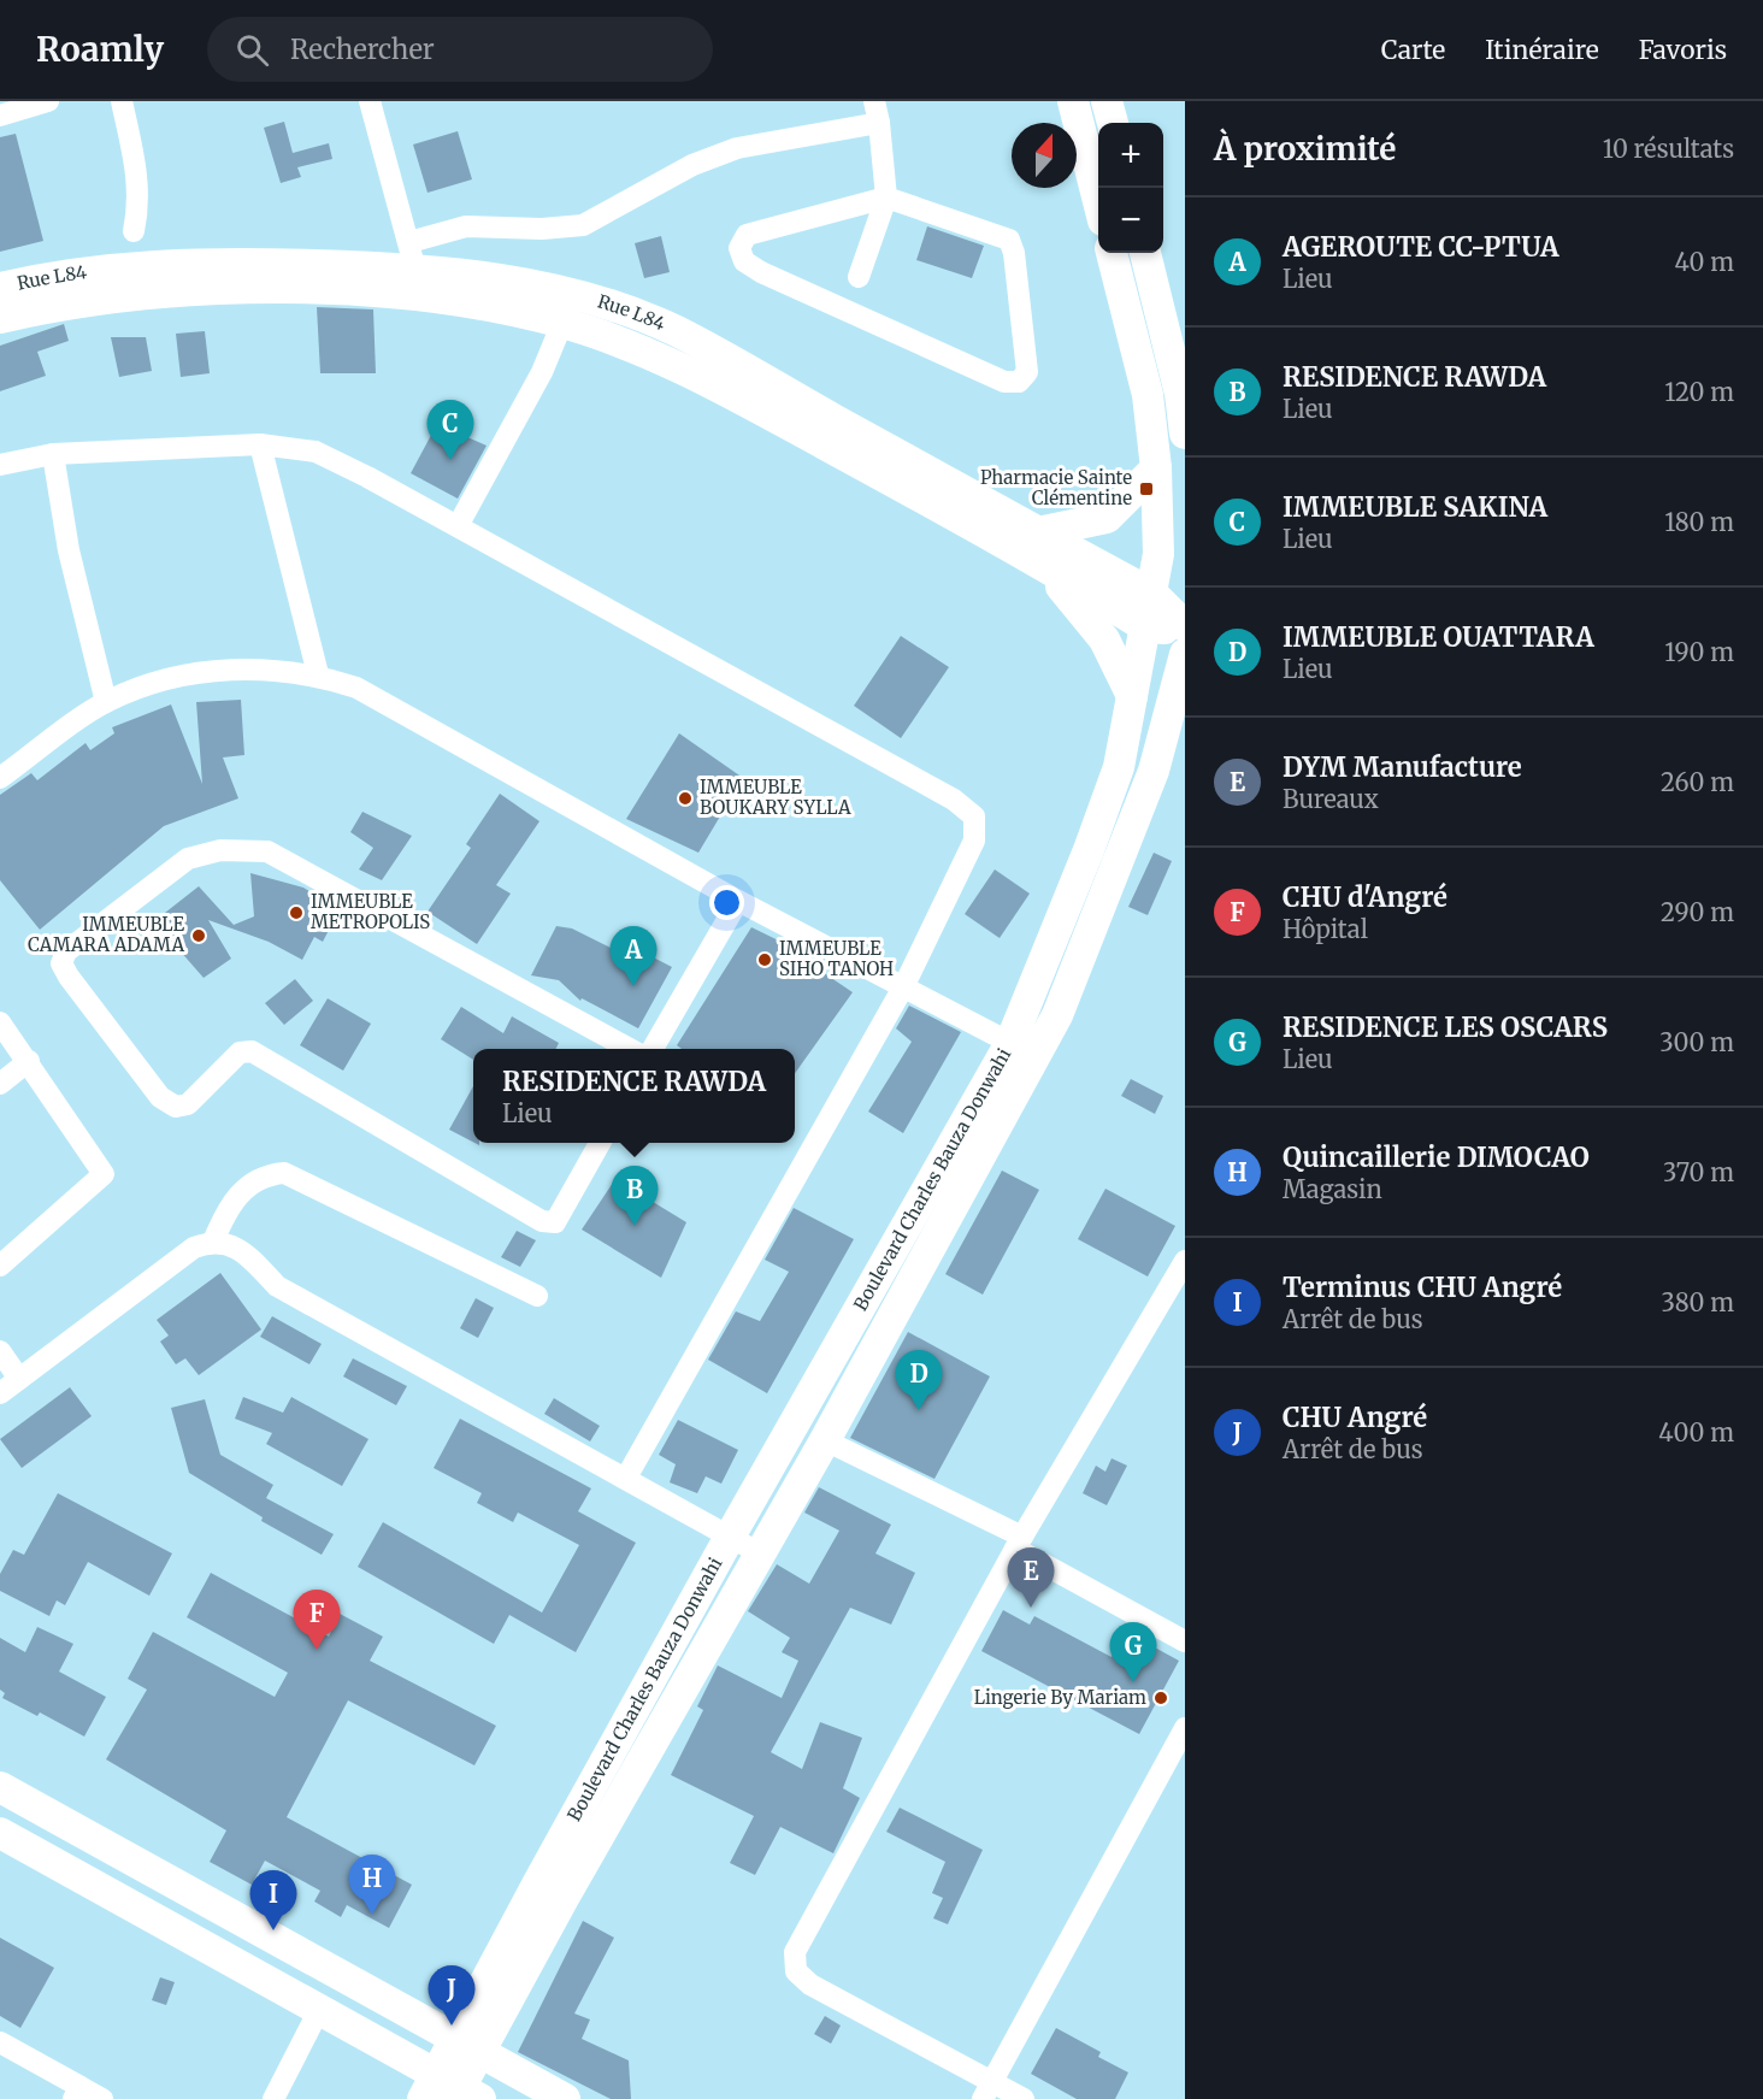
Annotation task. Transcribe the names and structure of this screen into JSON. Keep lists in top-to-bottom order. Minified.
{"streets":{"main road":["Rue L84","Boulevard Charles Bauza Donwahi"]},"crossings":[["Rue L84","Boulevard Charles Bauza Donwahi"]],"places":{"transit":["Pharmacie Sainte Clémentine"],"other":["IMMEUBLE BOUKARY SYLLA","IMMEUBLE METROPOLIS","IMMEUBLE CAMARA ADAMA","IMMEUBLE SIHO TANOH","Lingerie By Mariam"]},"north":"top","page":{"header":"Roamly","search":"Rechercher","nav":["Carte","Itinéraire","Favoris"],"heading":["À proximité","10 résultats"],"map_buttons":["+","−"],"list":[{"mark":"A","name":"AGEROUTE CC-PTUA","note":"Lieu","value":"40 m"},{"mark":"B","name":"RESIDENCE RAWDA","note":"Lieu","value":"120 m"},{"mark":"C","name":"IMMEUBLE SAKINA","note":"Lieu","value":"180 m"},{"mark":"D","name":"IMMEUBLE OUATTARA","note":"Lieu","value":"190 m"},{"mark":"E","name":"DYM Manufacture","note":"Bureaux","value":"260 m"},{"mark":"F","name":"CHU d'Angré","note":"Hôpital","value":"290 m"},{"mark":"G","name":"RESIDENCE LES OSCARS","note":"Lieu","value":"300 m"},{"mark":"H","name":"Quincaillerie DIMOCAO","note":"Magasin","value":"370 m"},{"mark":"I","name":"Terminus CHU Angré","note":"Arrêt de bus","value":"380 m"},{"mark":"J","name":"CHU Angré","note":"Arrêt de bus","value":"400 m"}],"pins":["C","A","B","D","E","F","G","H","I","J"],"popup":["RESIDENCE RAWDA","Lieu"]}}
